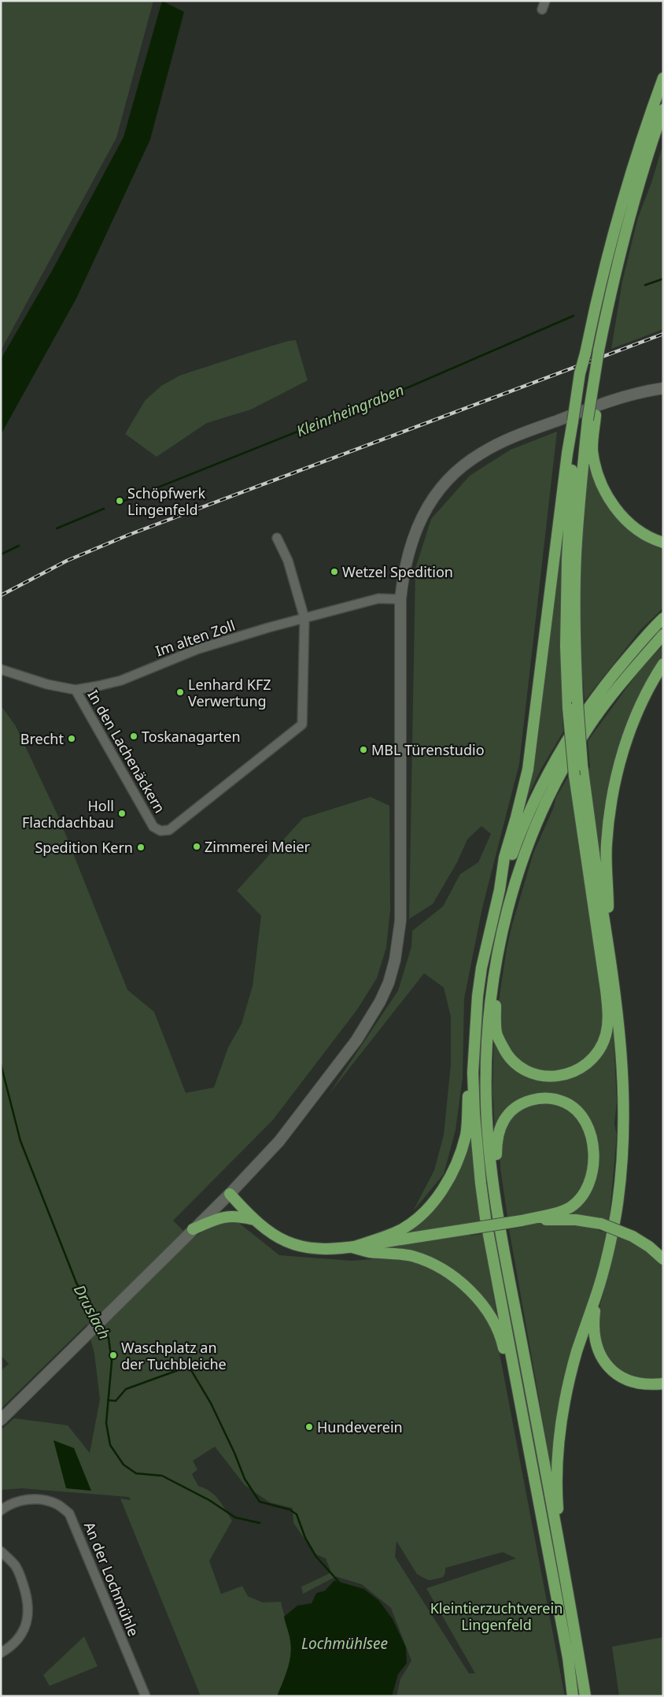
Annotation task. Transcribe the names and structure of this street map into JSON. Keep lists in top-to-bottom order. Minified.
{"streets":{"street":["Im alten Zoll","In den Lachenäckern","An der Lochmühle"]},"crossings":[["Im alten Zoll","In den Lachenäckern"]],"water":["Kleinrheingraben","Druslach","Lochmühlsee"],"parks":["Kleintierzuchtverein Lingenfeld"],"places":["Schöpfwerk Lingenfeld","Wetzel Spedition","Lenhard KFZ Verwertung","Toskanagarten","Brecht","MBL Türenstudio","Holl Flachdachbau","Zimmerei Meier","Spedition Kern","Waschplatz an der Tuchbleiche","Hundeverein"]}
